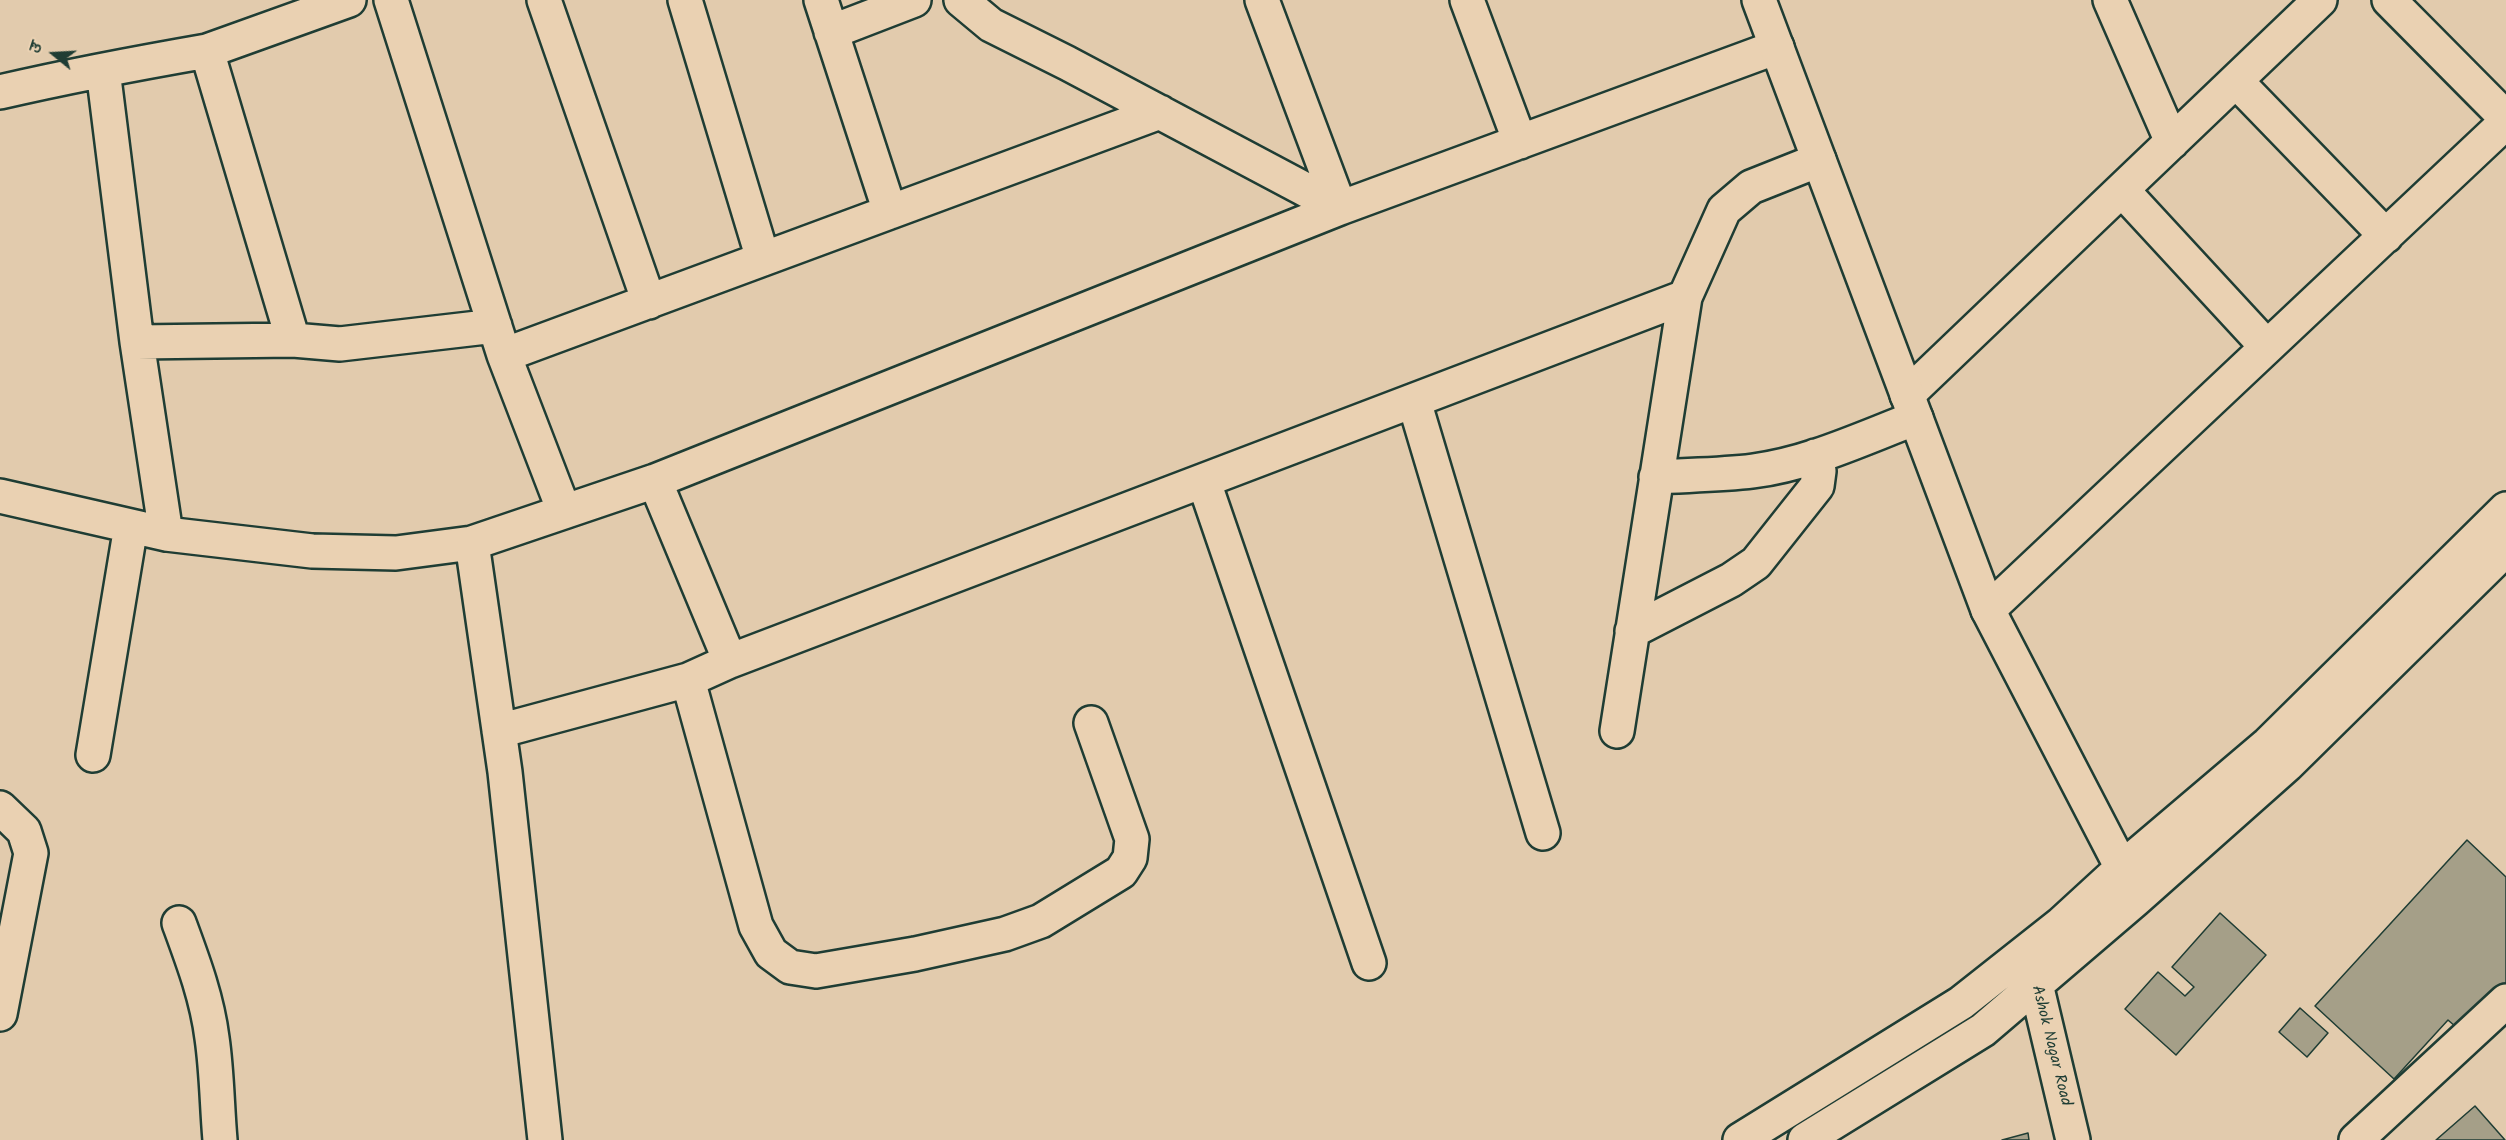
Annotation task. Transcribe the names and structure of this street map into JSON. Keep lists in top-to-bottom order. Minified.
{"streets":{"street":["Ashok Nagar Road"]},"north":"left"}
